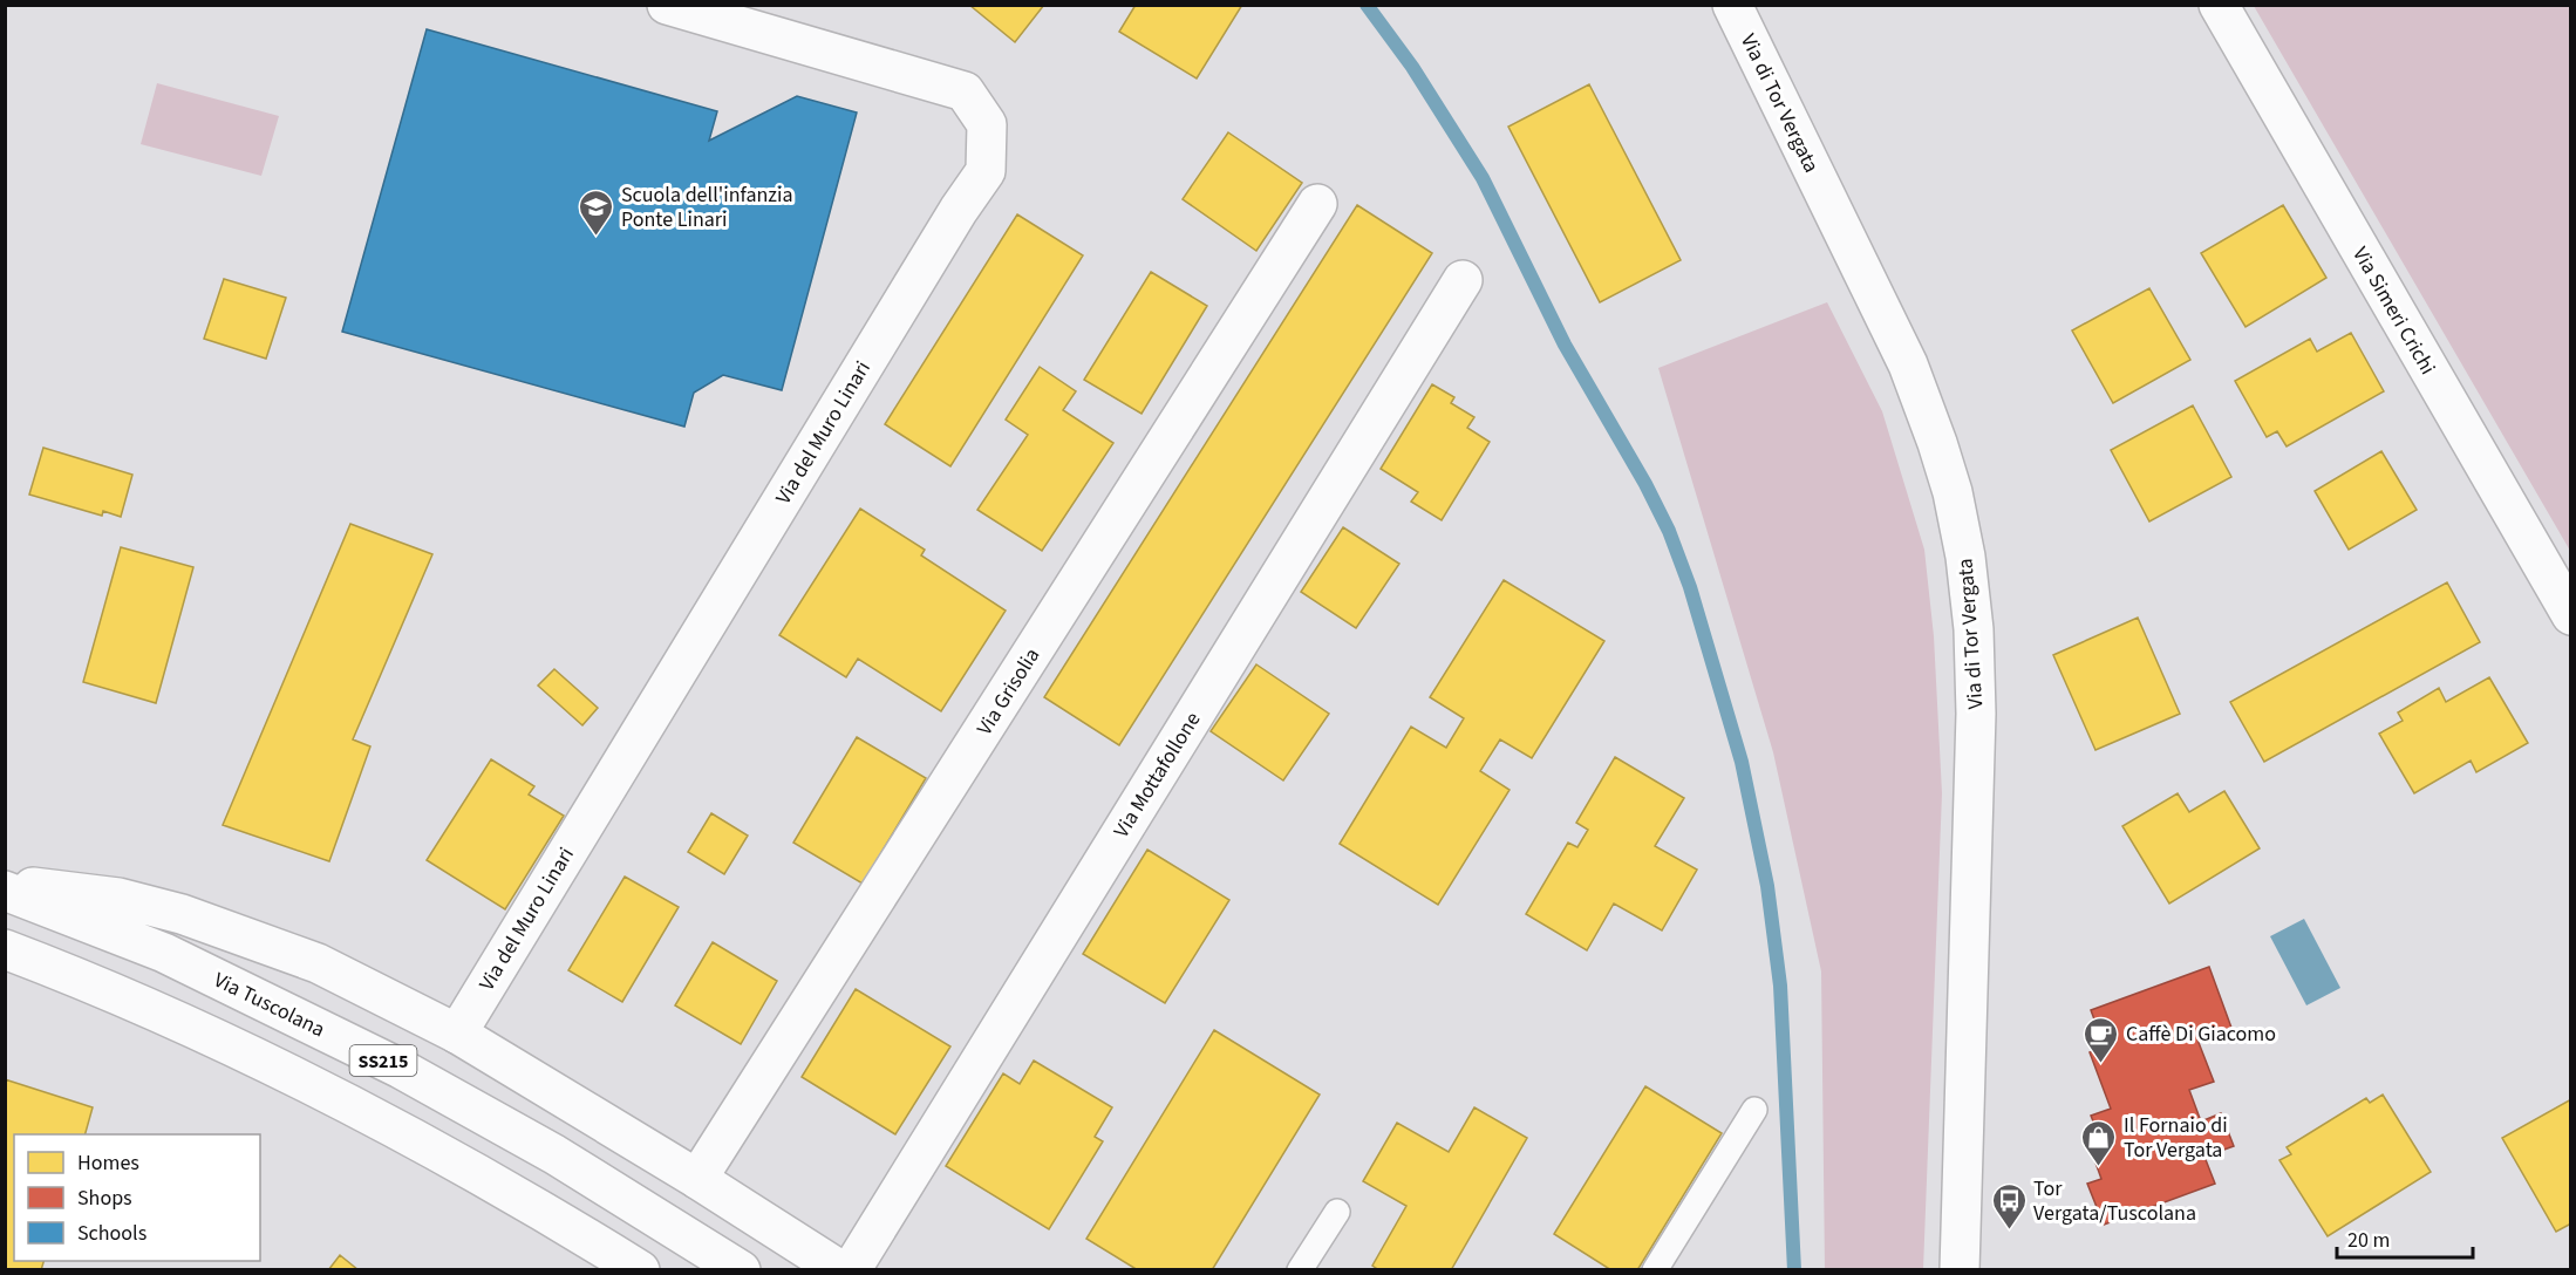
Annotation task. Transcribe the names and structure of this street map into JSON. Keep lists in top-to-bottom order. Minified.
{"streets":{"street":["Via di Tor Vergata","Via Simeri Crichi","Via del Muro Linari","Via Grisolia","Via Mottafollone","Via Tuscolana","SS215"]},"places":{"school or university":["Scuola dell'infanzia Ponte Linari"],"cafe":["Caffè Di Giacomo"],"shop":["Il Fornaio di Tor Vergata"],"bus stop":["Tor Vergata/Tuscolana"]},"legend":["Homes","Shops","Schools"],"scale_bar":"20 m"}
